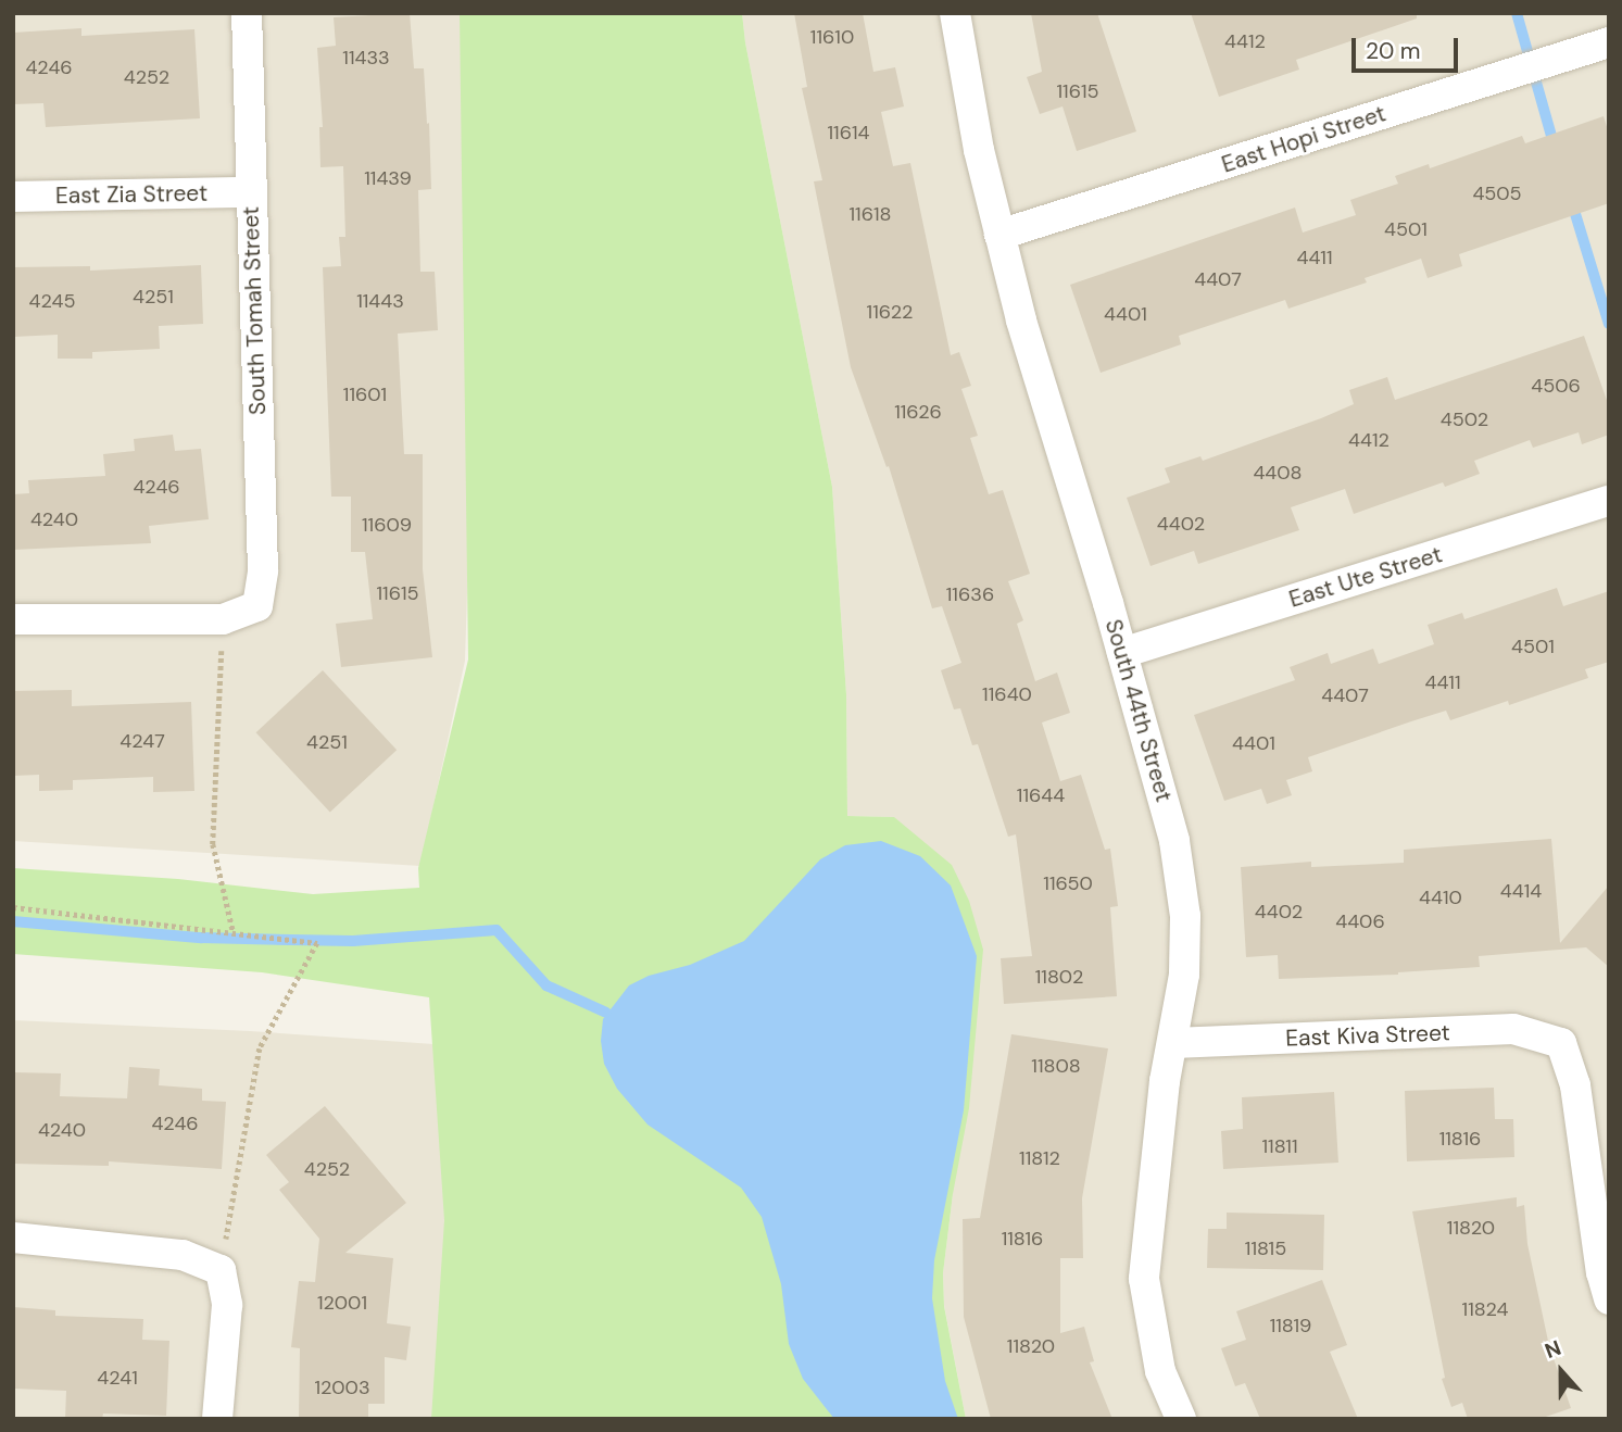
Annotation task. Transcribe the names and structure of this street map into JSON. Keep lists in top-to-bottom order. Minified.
{"streets":{"street":["East Hopi Street","East Zia Street","South Tomah Street","East Ute Street","South 44th Street","East Kiva Street"]},"crossings":[["East Hopi Street","South 44th Street"],["East Zia Street","South Tomah Street"],["East Ute Street","South 44th Street"],["South 44th Street","East Kiva Street"]],"house_numbers":["11610","4412","11433","4246","4252","11615","11614","11439","4505","11618","4501","4411","4407","4251","4245","11443","11622","4401","4506","11601","11626","4502","4412","4408","4246","4240","4402","11609","11615","11636","4501","4411","11640","4407","4247","4251","4401","11644","11650","4414","4410","4402","4406","11802","11808","4246","4240","11816","11811","11812","4252","11820","11816","11815","12001","11824","11819","11820","4241","12003"],"scale_bar":"20 m","north":"top"}
